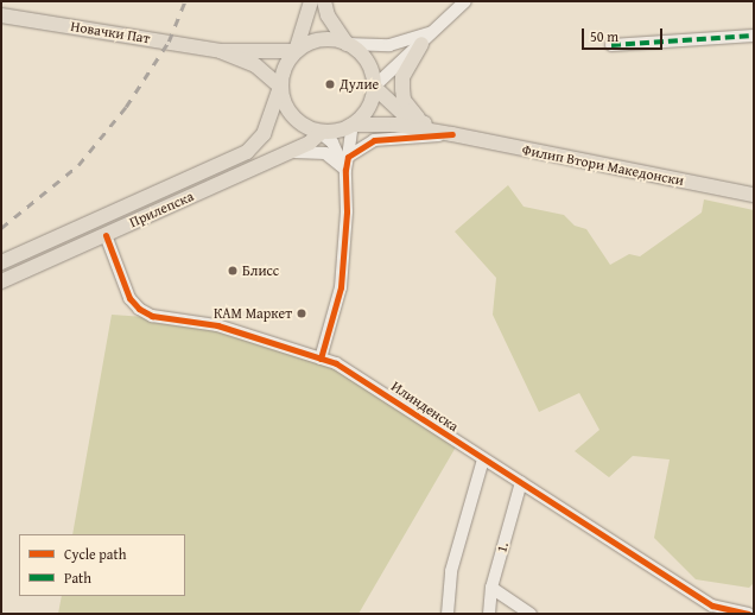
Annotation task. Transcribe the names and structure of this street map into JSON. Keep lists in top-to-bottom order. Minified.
{"streets":{"main road":["Новачки Пат","Филип Втори Македонски","Прилепска"],"street":["Илинденска","1."]},"crossings":[["Прилепска","Илинденска"],["Илинденска","1."]],"places":["Дулие","Блисс","КАМ Маркет"],"legend":["Cycle path","Path"],"scale_bar":"50 m"}
